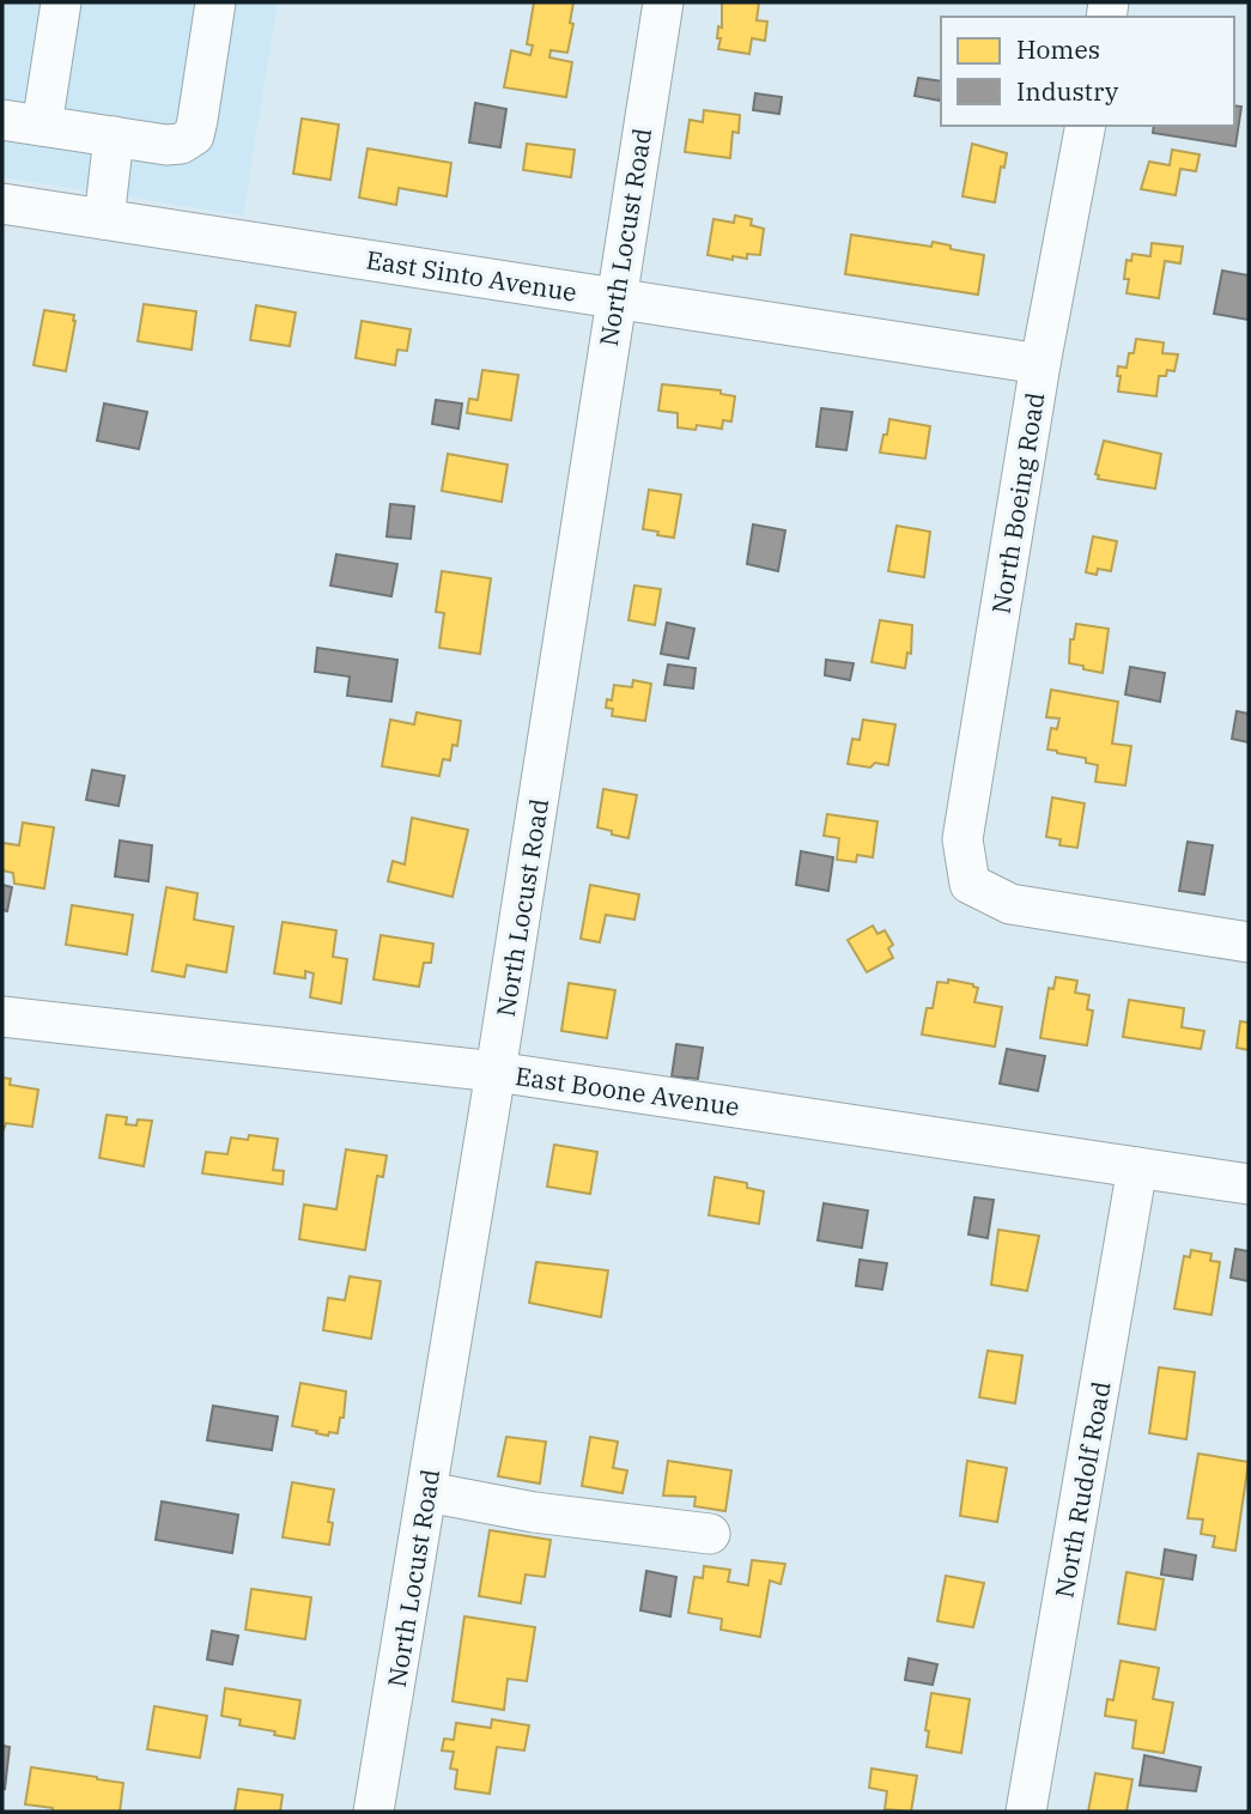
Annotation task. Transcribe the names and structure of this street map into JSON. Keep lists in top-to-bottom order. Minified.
{"streets":{"street":["North Locust Road","East Sinto Avenue","North Boeing Road","East Boone Avenue","North Rudolf Road"]},"crossings":[["North Locust Road","East Sinto Avenue"],["North Locust Road","East Boone Avenue"],["East Sinto Avenue","North Boeing Road"],["East Boone Avenue","North Rudolf Road"]],"legend":["Homes","Industry"]}
